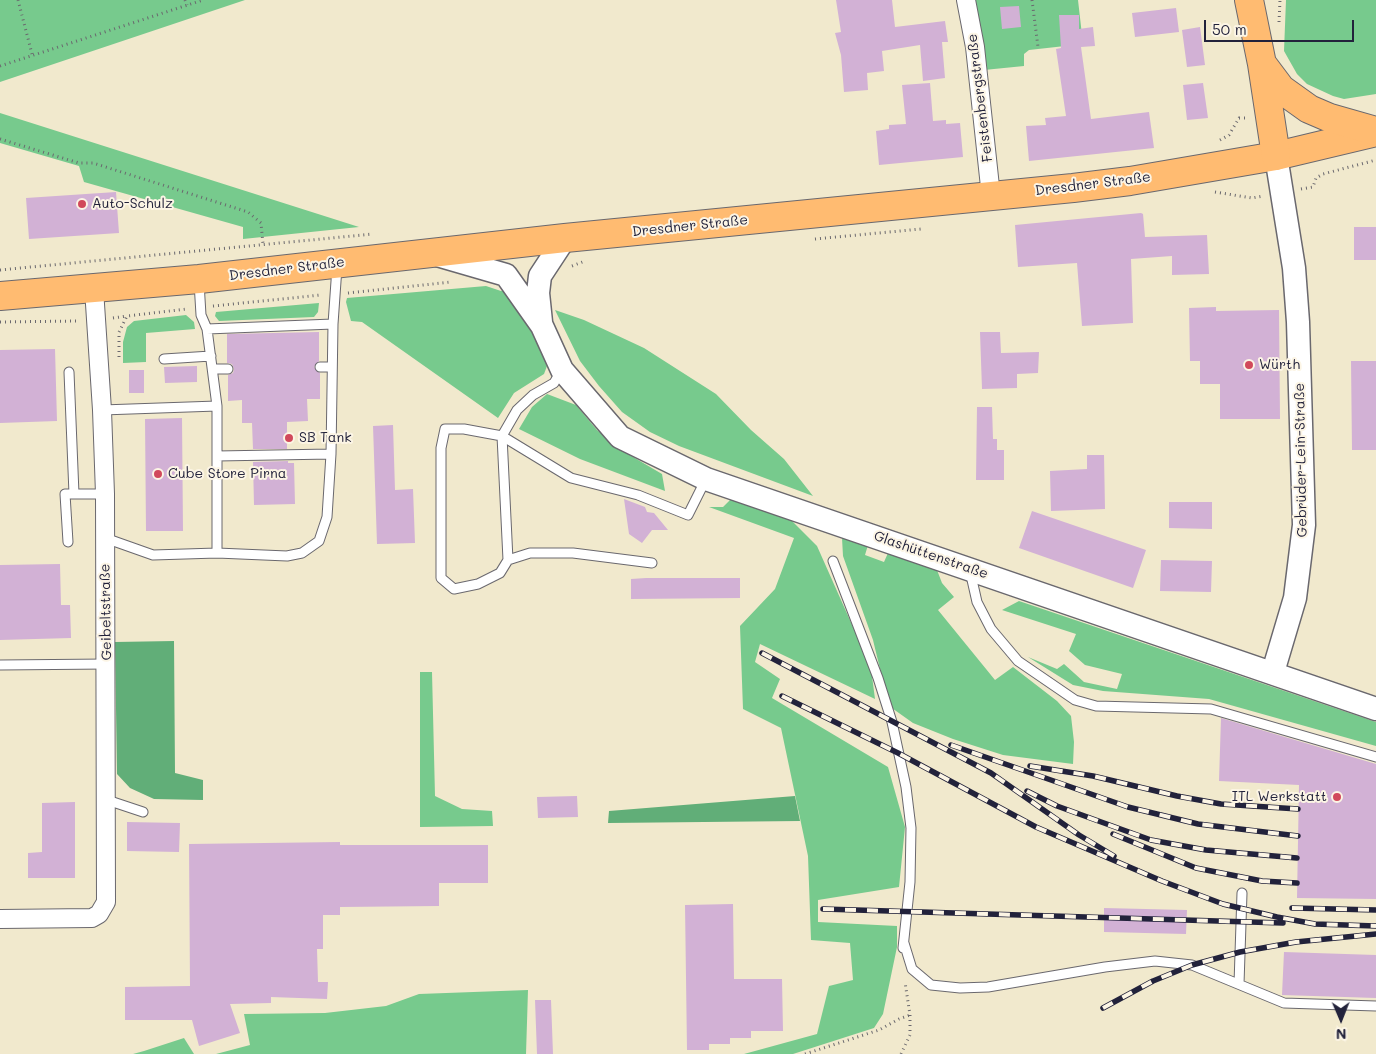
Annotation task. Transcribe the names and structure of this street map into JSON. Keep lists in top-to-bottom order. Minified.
{"streets":{"main road":["Dresdner Straße"],"street":["Feistenbergstraße","Gebrüder-Lein-Straße","Glashüttenstraße","Geibeltstraße"]},"crossings":[["Feistenbergstraße","Dresdner Straße"],["Dresdner Straße","Gebrüder-Lein-Straße"],["Dresdner Straße","Glashüttenstraße"],["Dresdner Straße","Geibeltstraße"],["Gebrüder-Lein-Straße","Glashüttenstraße"]],"places":["Auto-Schulz","Würth","SB Tank","Cube Store Pirna","ITL Werkstatt"],"scale_bar":"50 m","north":"bottom"}
